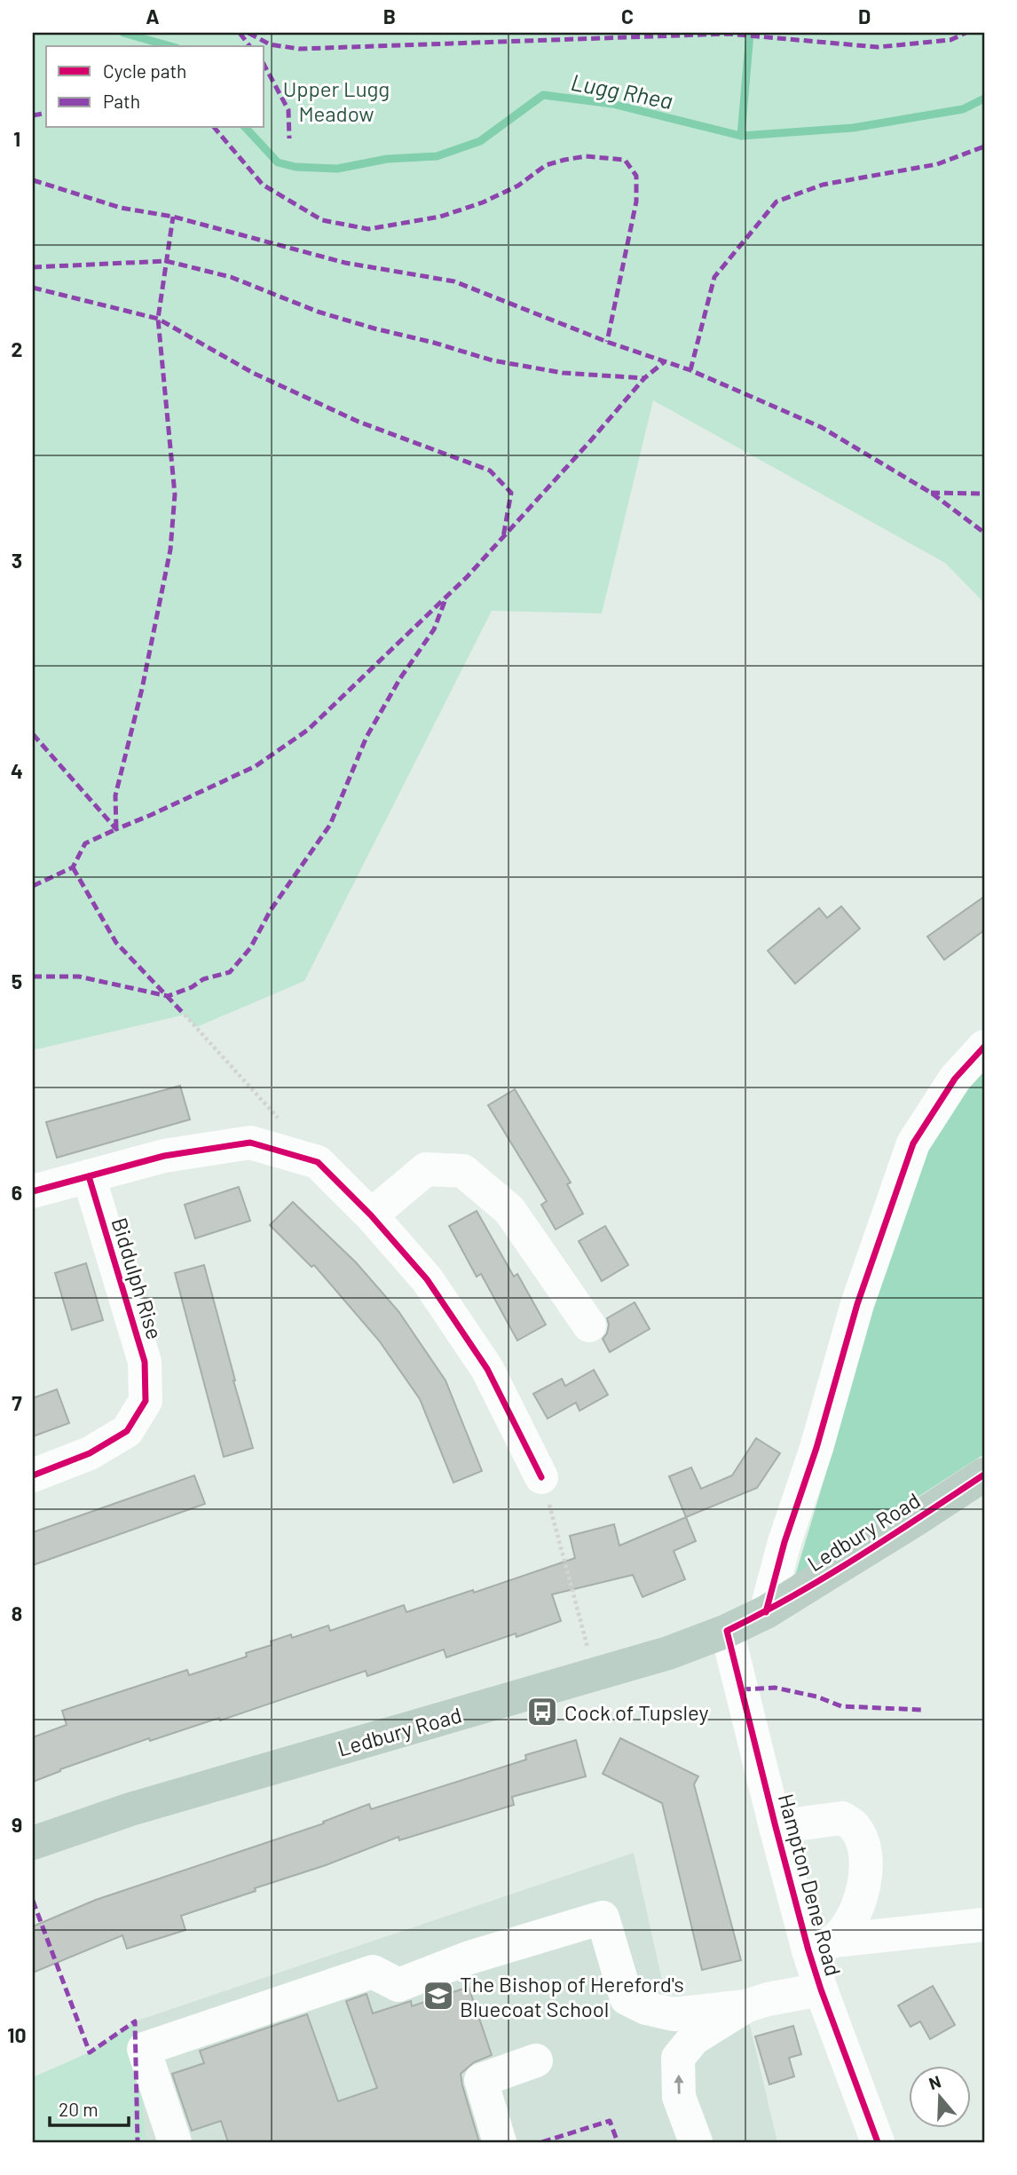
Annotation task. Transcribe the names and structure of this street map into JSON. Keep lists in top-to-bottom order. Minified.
{"streets":{"highway":["Ledbury Road"],"street":["Biddulph Rise","Hampton Dene Road"]},"crossings":[["Ledbury Road","Hampton Dene Road"]],"water":["Lugg Rhea"],"parks":["Upper Lugg Meadow"],"places":{"bus stop":["Cock of Tupsley"],"school or university":["The Bishop of Hereford's Bluecoat School"]},"legend":["Cycle path","Path"],"scale_bar":"20 m","north":"top","grid":{"columns":["A","B","C","D"],"rows":["1","2","3","4","5","6","7","8","9","10"]}}
